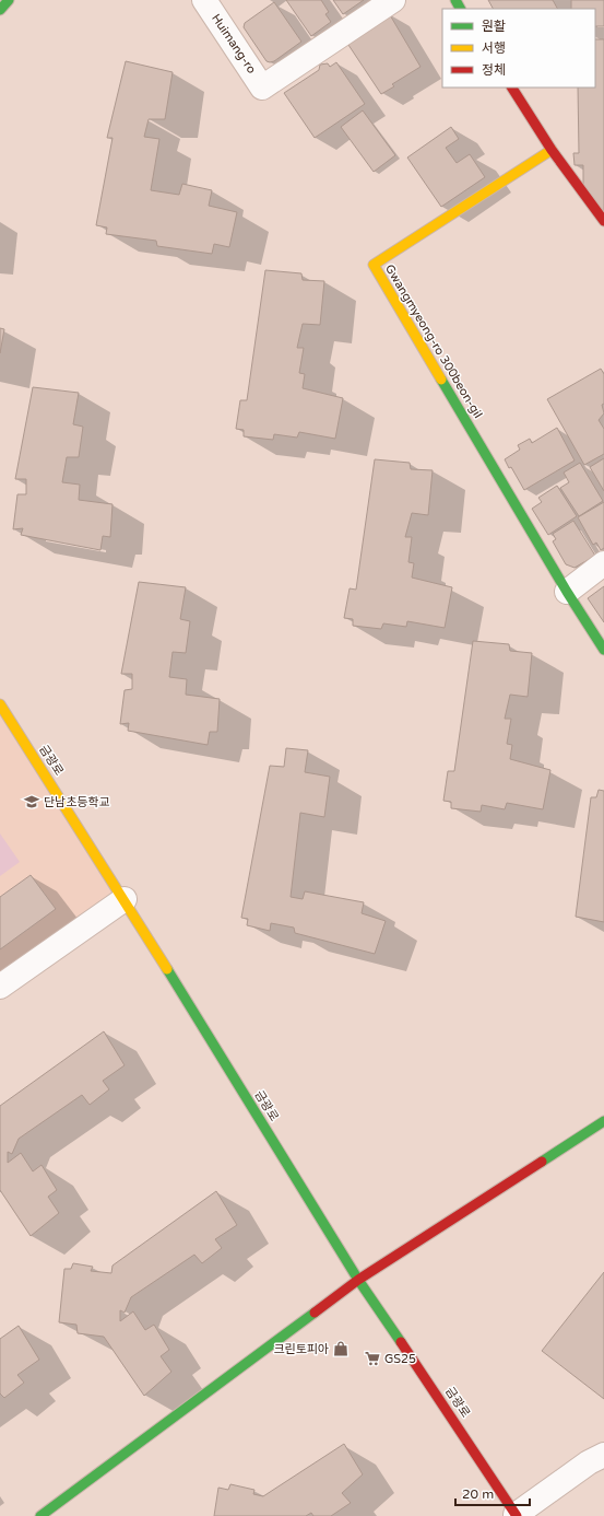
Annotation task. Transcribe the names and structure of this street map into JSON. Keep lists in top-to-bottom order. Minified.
{"streets":{"street":["Huimang-ro","Gwangmyeong-ro 300beon-gil","금광로"]},"places":{"school or university":["단남초등학교"],"shop":["크린토피아"],"supermarket":["GS25"]},"legend":["원활","서행","정체"],"scale_bar":"20 m"}
